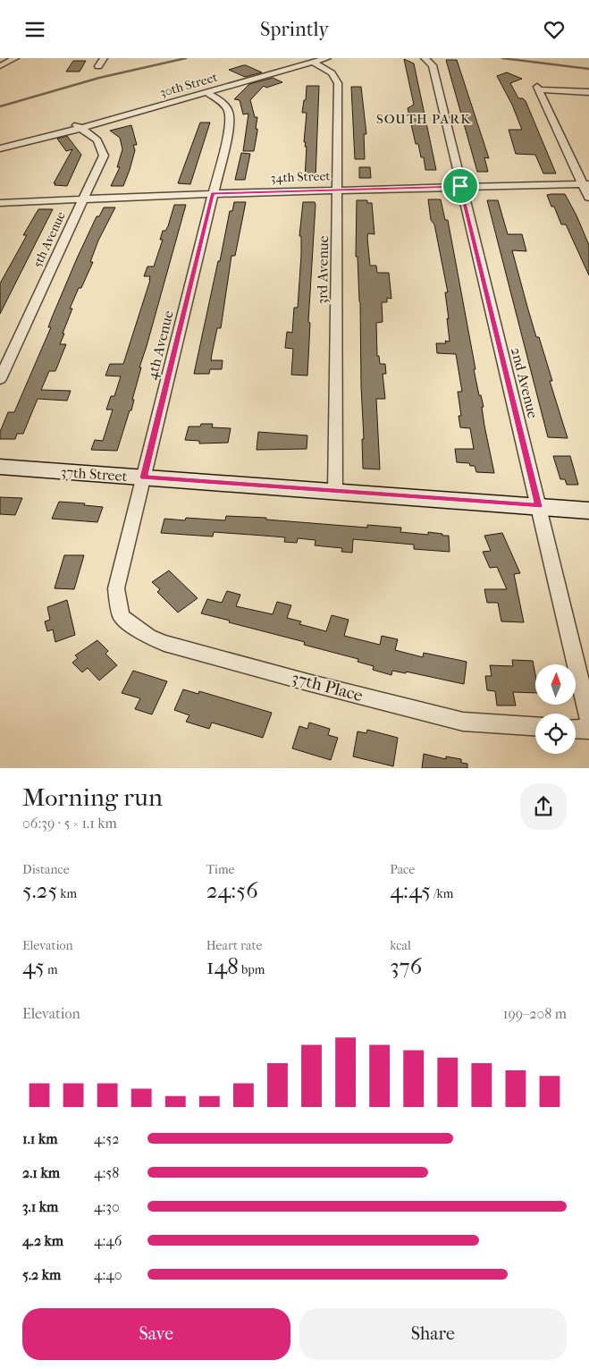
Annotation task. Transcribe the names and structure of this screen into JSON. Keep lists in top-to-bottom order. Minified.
{"streets":{"street":["30th Street","34th Street","5th Avenue","3rd Avenue","4th Avenue","2nd Avenue","37th Street","37th Place"]},"crossings":[["30th Street","5th Avenue"],["30th Street","3rd Avenue"],["30th Street","4th Avenue"],["34th Street","5th Avenue"],["34th Street","3rd Avenue"],["34th Street","4th Avenue"],["34th Street","2nd Avenue"],["3rd Avenue","37th Street"],["4th Avenue","37th Street"],["4th Avenue","37th Place"],["2nd Avenue","37th Street"]],"districts":["SOUTH PARK"],"north":"top","page":{"header":"Sprintly","heading":["Morning run","06:39 · 5 × 1.1 km"],"stats":[["Distance","5.25 km"],["Time","24:56"],["Pace","4:45 /km"],["Elevation","45 m"],["Heart rate","148 bpm"],["kcal","376"]],"chart":["Elevation","199–208 m"],"list":[{"name":"1.1 km","note":"4:52"},{"name":"2.1 km","note":"4:58"},{"name":"3.1 km","note":"4:30"},{"name":"4.2 km","note":"4:46"},{"name":"5.2 km","note":"4:40"}],"buttons":["Save","Share"]}}
